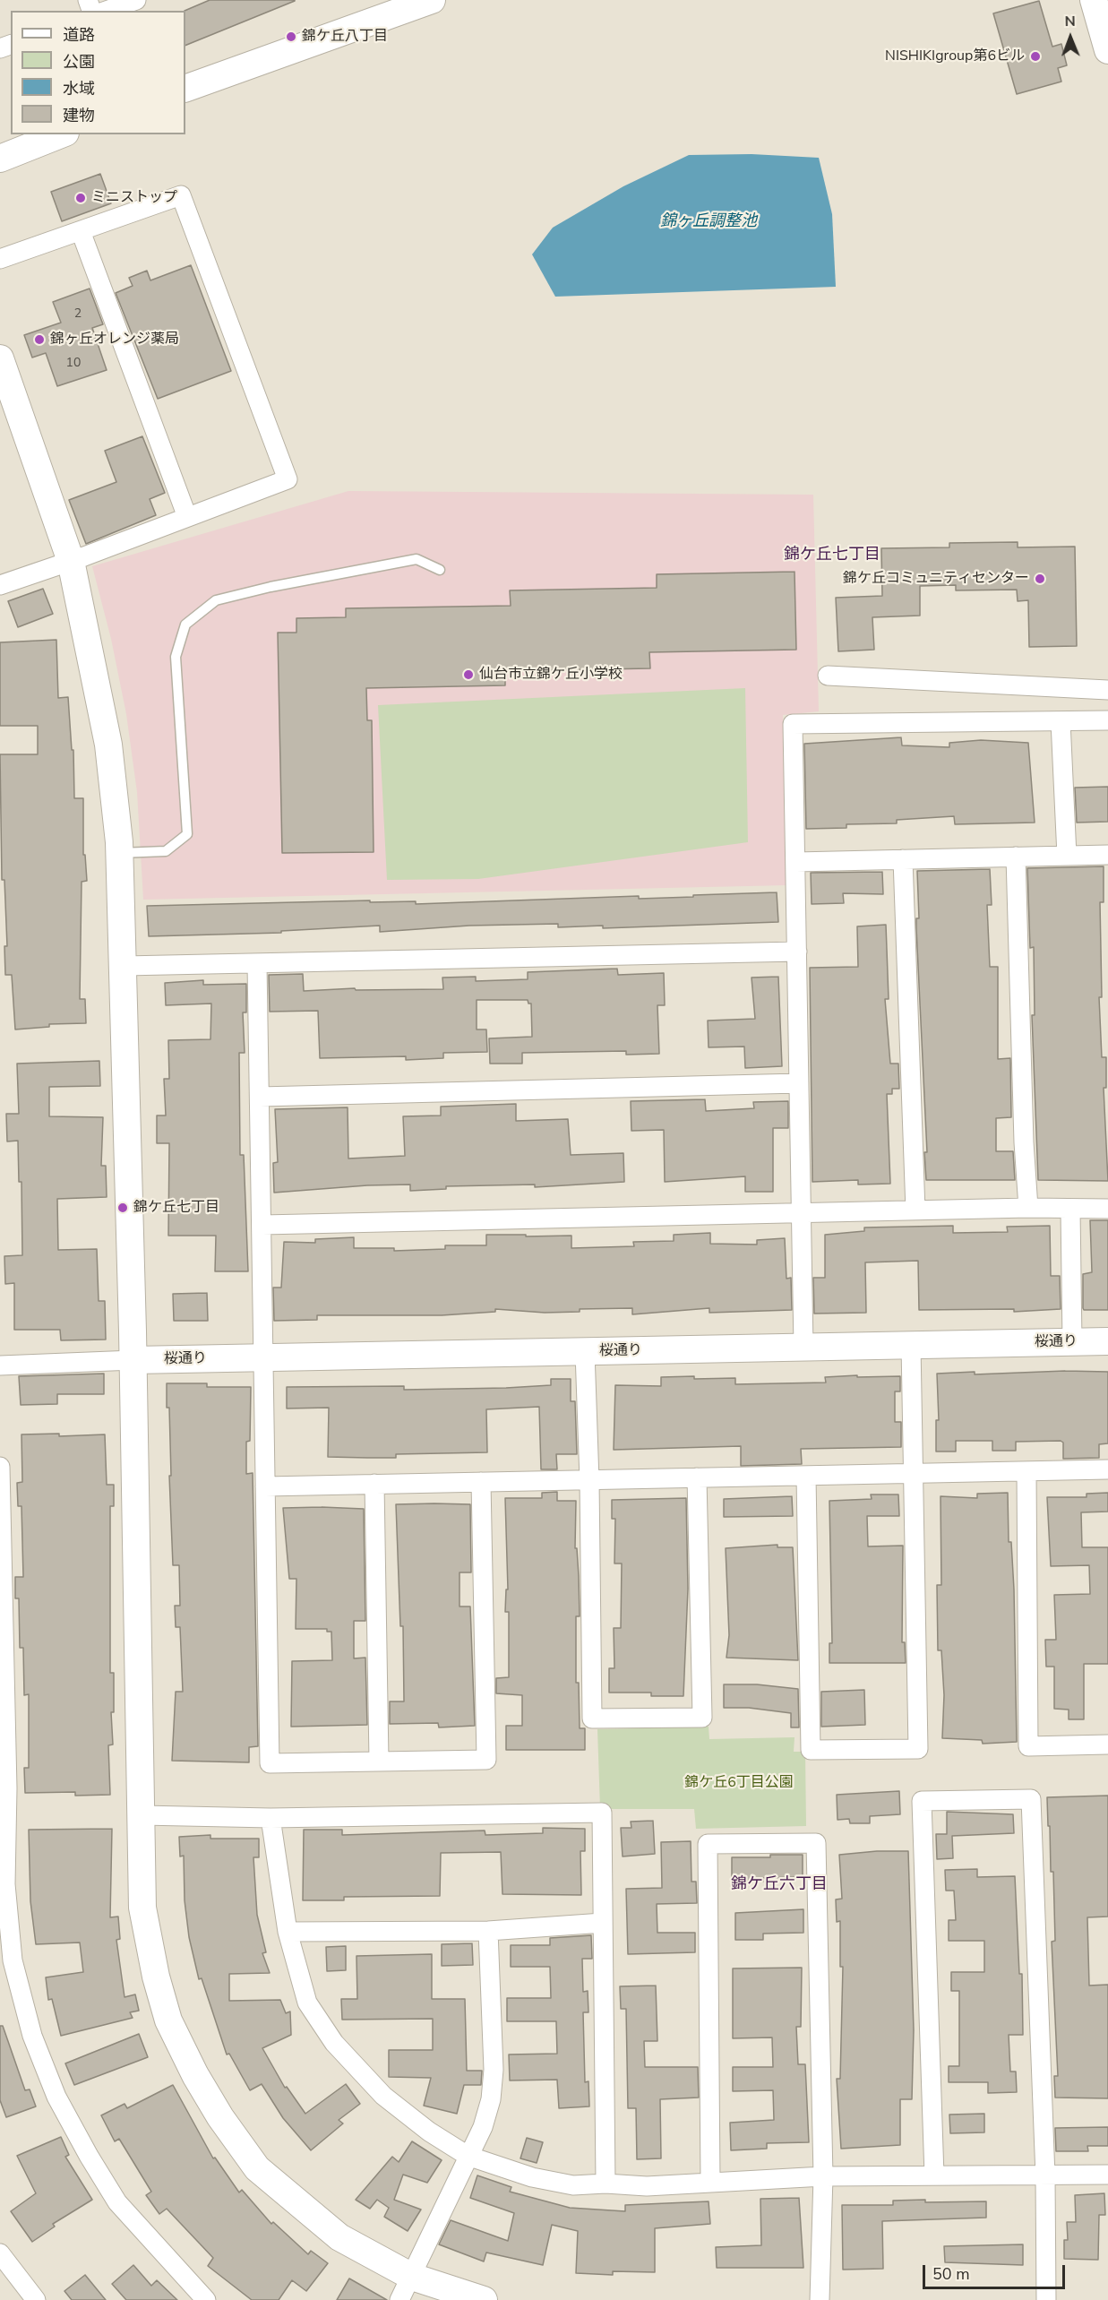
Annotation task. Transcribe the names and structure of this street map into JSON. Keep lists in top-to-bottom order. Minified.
{"streets":{"street":["桜通り"]},"districts":["錦ケ丘七丁目","錦ケ丘六丁目"],"water":["錦ヶ丘調整池"],"parks":["錦ケ丘6丁目公園"],"places":["錦ケ丘八丁目","NISHIKIgroup第6ビル","ミニストップ","錦ヶ丘オレンジ薬局","錦ケ丘コミュニティセンター","仙台市立錦ケ丘小学校","錦ケ丘七丁目"],"house_numbers":["2","10"],"legend":["道路","公園","水域","建物"],"scale_bar":"50 m","north":"top"}
